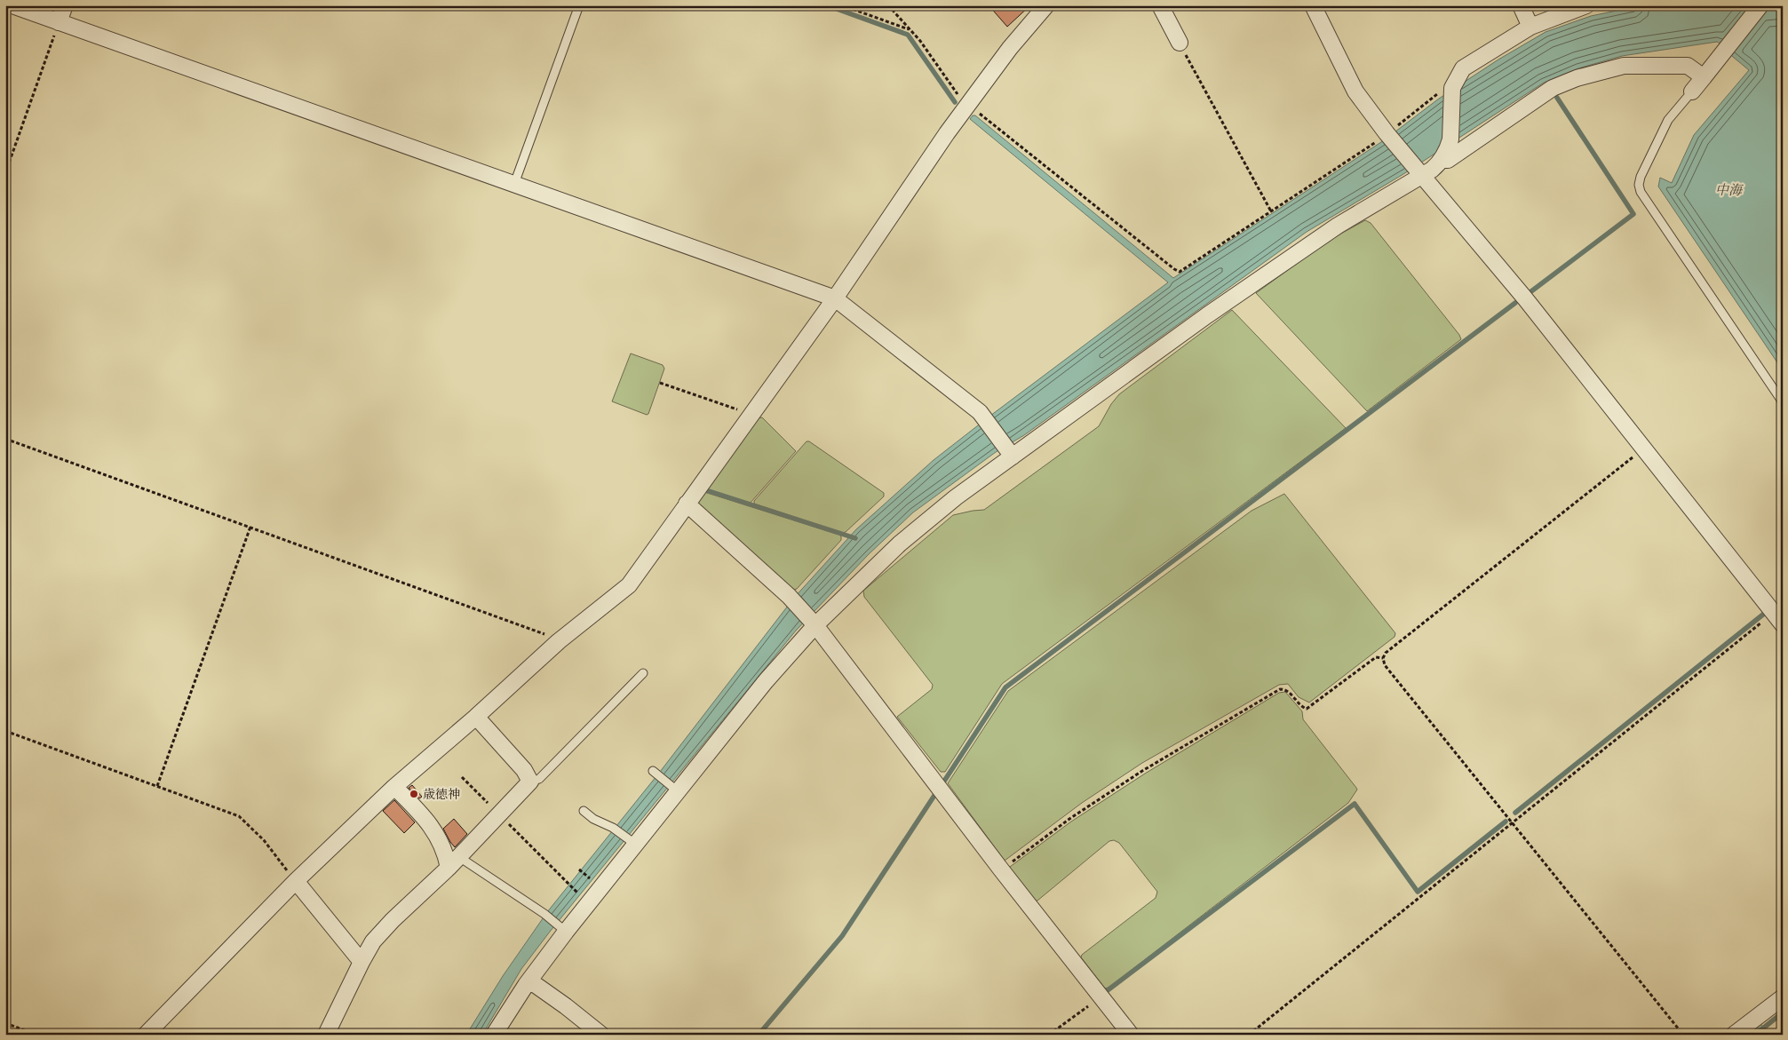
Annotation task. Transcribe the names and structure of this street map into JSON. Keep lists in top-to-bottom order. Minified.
{"water":["中海"],"places":["歳徳神"]}
